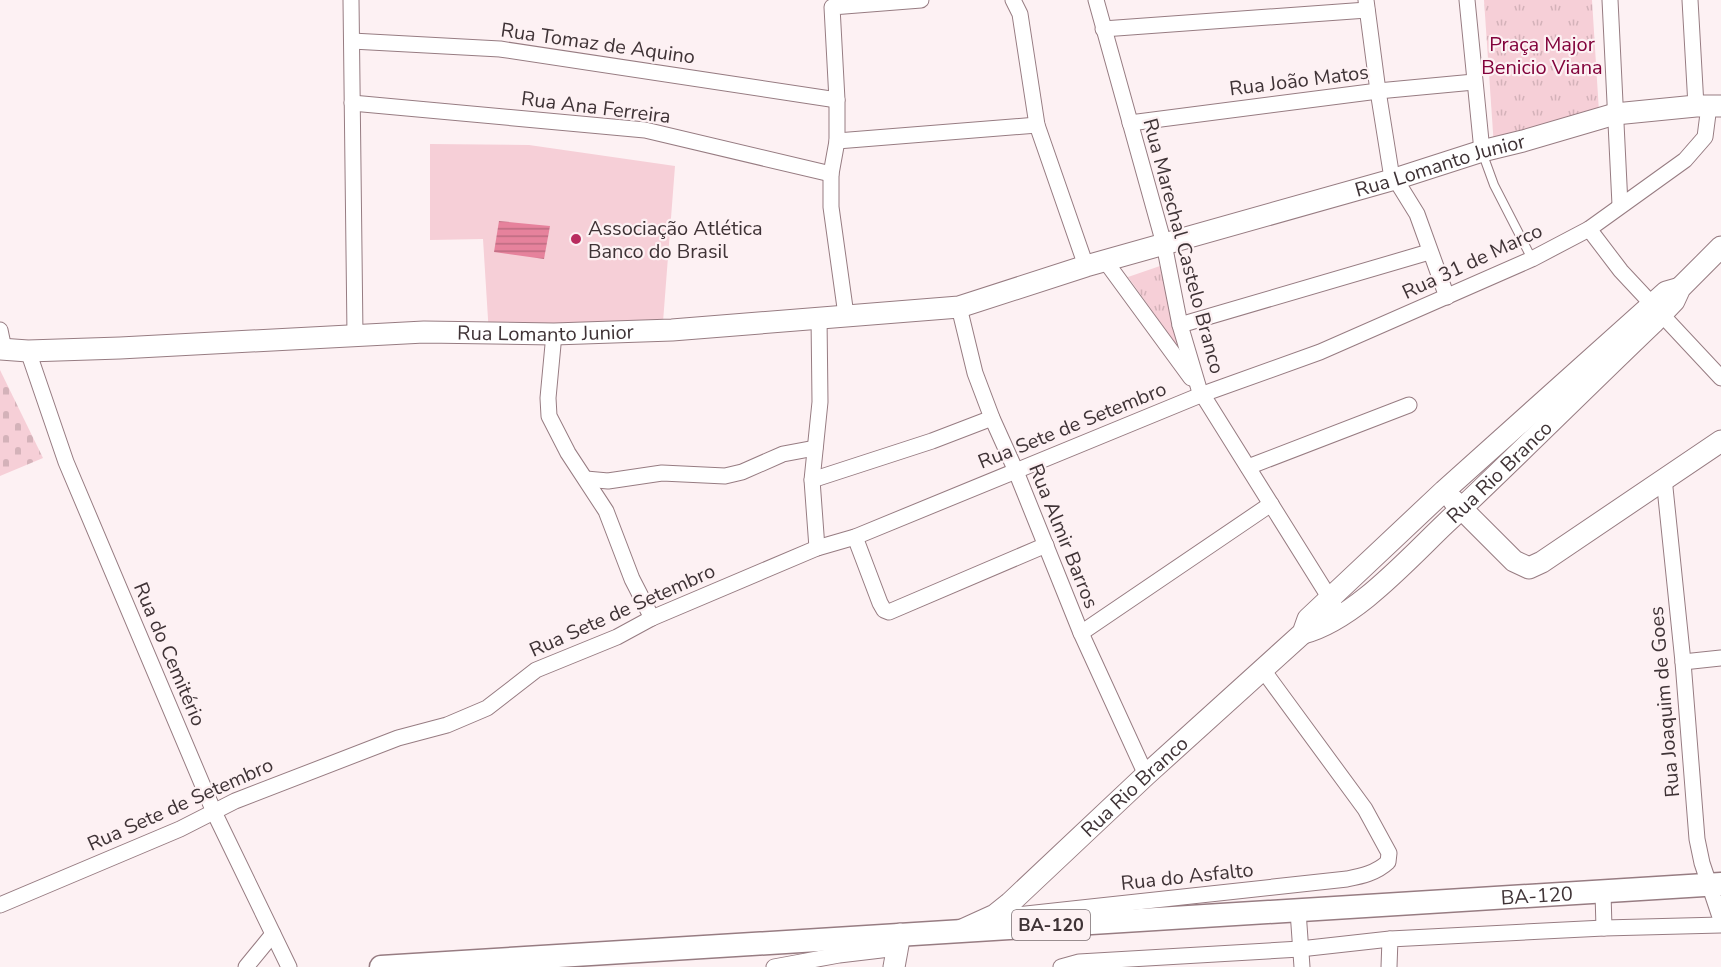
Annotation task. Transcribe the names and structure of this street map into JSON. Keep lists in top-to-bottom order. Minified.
{"streets":{"main road":["BA-120"],"street":["Rua Tomaz de Aquino","Rua João Matos","Rua Ana Ferreira","Rua Lomanto Junior","Rua Marechal Castelo Branco","Rua 31 de Marco","Rua Sete de Setembro","Rua Rio Branco","Rua Almir Barros","Rua do Cemitério","Rua Joaquim de Goes","Rua do Asfalto"]},"crossings":[["Rua João Matos","Rua Marechal Castelo Branco"],["Rua Lomanto Junior","Rua Marechal Castelo Branco"],["Rua Lomanto Junior","Rua 31 de Marco"],["Rua Lomanto Junior","Rua Almir Barros"],["Rua Lomanto Junior","Rua do Cemitério"],["Rua Marechal Castelo Branco","Rua 31 de Marco"],["Rua Marechal Castelo Branco","Rua Sete de Setembro"],["Rua Marechal Castelo Branco","Rua Rio Branco"],["Rua 31 de Marco","Rua Sete de Setembro"],["Rua Sete de Setembro","Rua Almir Barros"],["Rua Sete de Setembro","Rua do Cemitério"],["Rua Rio Branco","Rua Almir Barros"],["Rua Rio Branco","Rua do Asfalto"],["Rua Rio Branco","BA-120"],["Rua Joaquim de Goes","BA-120"]],"parks":["Praça Major Benicio Viana"],"places":["Associação Atlética Banco do Brasil"]}
